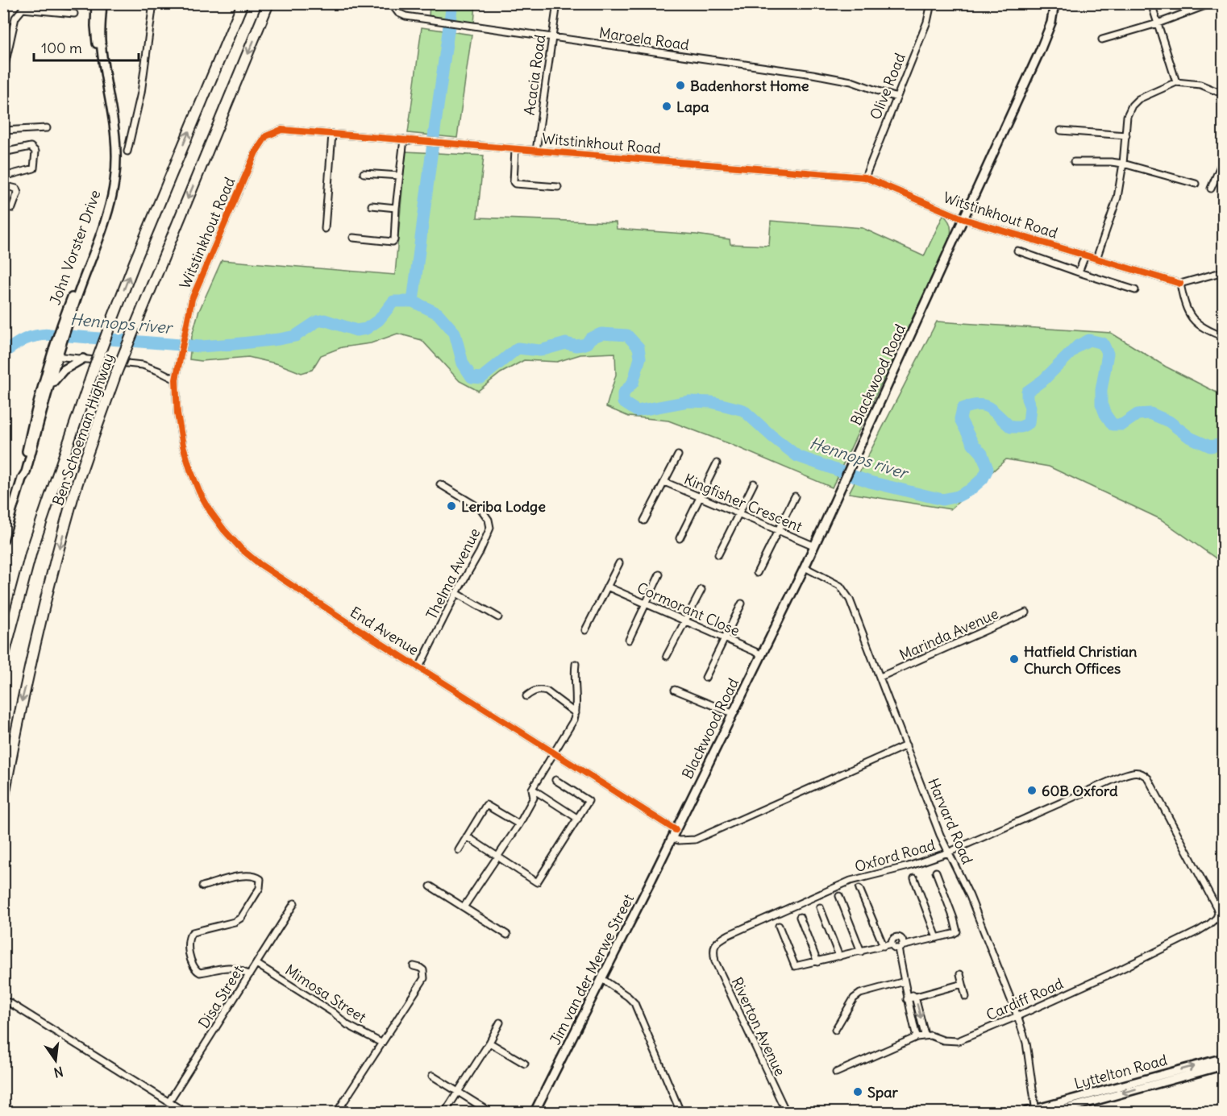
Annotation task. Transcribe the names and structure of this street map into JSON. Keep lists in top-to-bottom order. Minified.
{"streets":{"highway":["Ben Schoeman Highway"],"main road":["John Vorster Drive","Blackwood Road","Jim van der Merwe Street","Lyttelton Road"],"street":["Maroela Road","Acacia Road","Olive Road","Witstinkhout Road","Kingfisher Crescent","Thelma Avenue","Cormorant Close","End Avenue","Marinda Avenue","Harvard Road","Oxford Road","Mimosa Street","Disa Street","Cardiff Road","Riverton Avenue"]},"crossings":[["Maroela Road","Acacia Road"],["Maroela Road","Olive Road"],["Acacia Road","Witstinkhout Road"],["Olive Road","Witstinkhout Road"],["Witstinkhout Road","Blackwood Road"],["Witstinkhout Road","End Avenue"],["Blackwood Road","Kingfisher Crescent"],["Blackwood Road","Cormorant Close"],["Blackwood Road","End Avenue"],["Blackwood Road","Harvard Road"],["Blackwood Road","Jim van der Merwe Street"],["Thelma Avenue","End Avenue"],["End Avenue","Jim van der Merwe Street"],["Marinda Avenue","Harvard Road"],["Harvard Road","Oxford Road"],["Harvard Road","Cardiff Road"],["Harvard Road","Lyttelton Road"],["Oxford Road","Cardiff Road"],["Oxford Road","Riverton Avenue"],["Mimosa Street","Disa Street"]],"water":["Hennops river"],"places":["Badenhorst Home","Lapa","Leriba Lodge","Hatfield Christian Church Offices","60B Oxford","Spar"],"scale_bar":"100 m","north":"bottom"}
